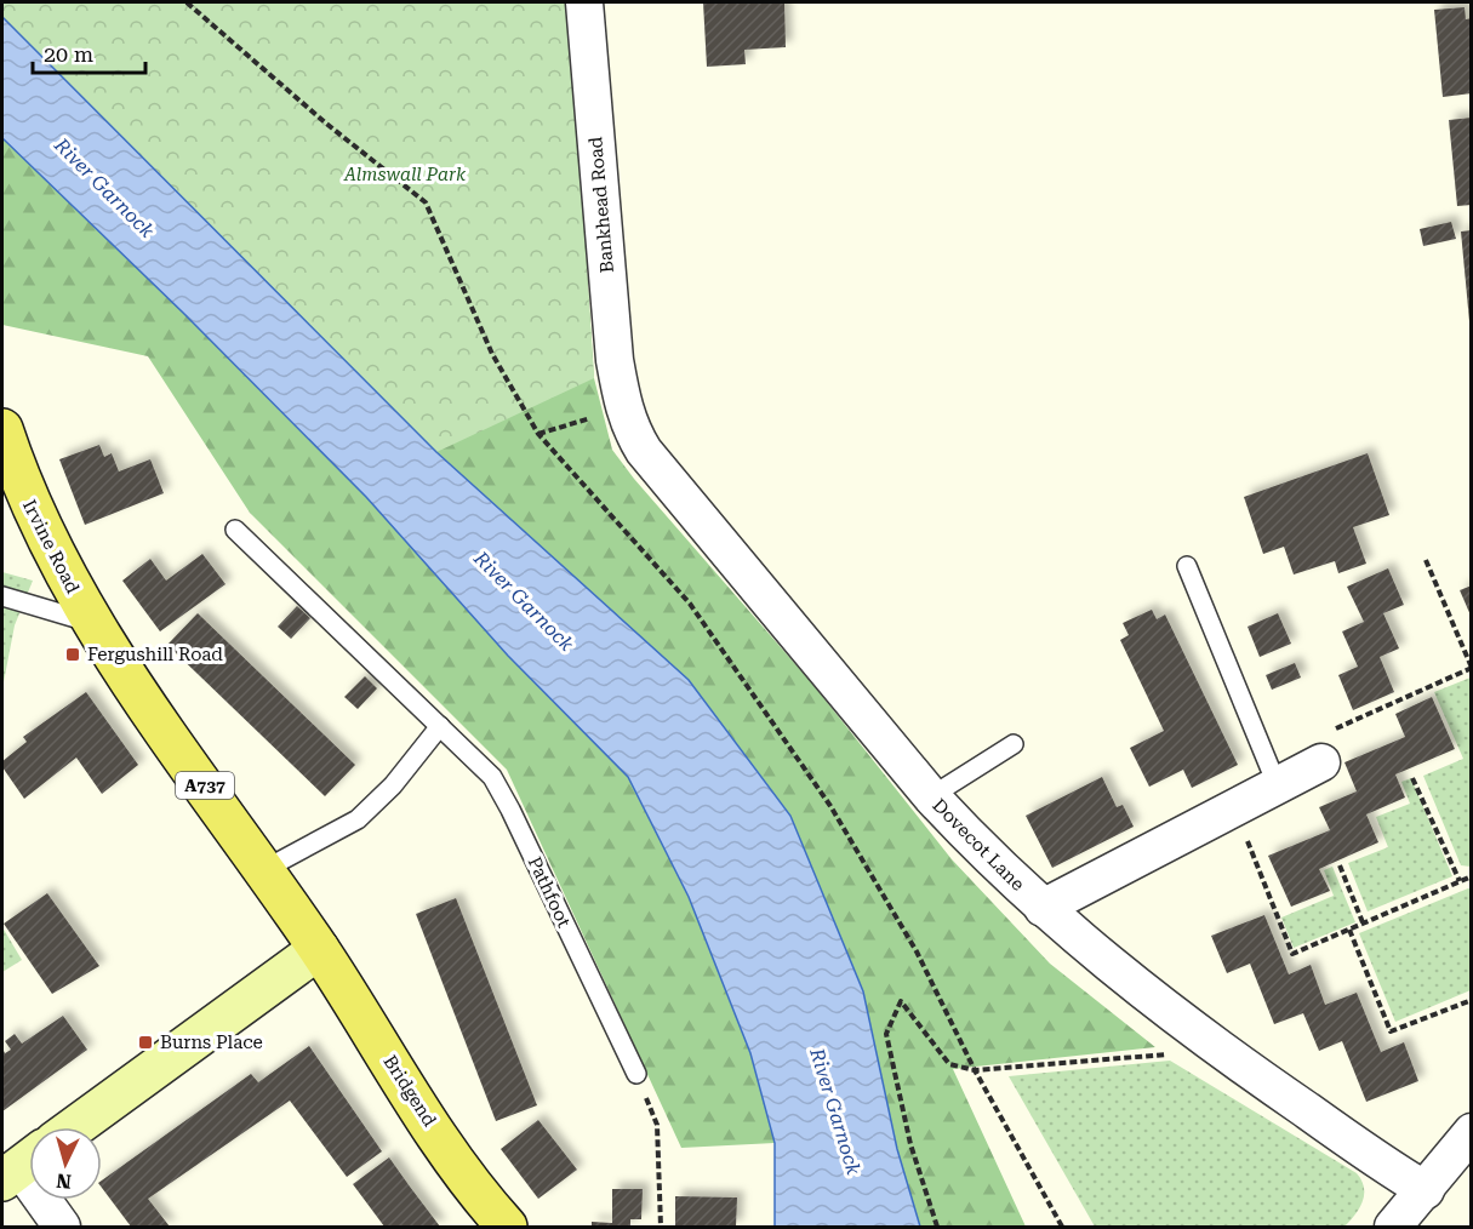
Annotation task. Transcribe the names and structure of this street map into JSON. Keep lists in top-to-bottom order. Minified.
{"streets":{"main road":["Irvine Road","A737","Bridgend"],"street":["Bankhead Road","Dovecot Lane"],"lane":["Pathfoot"]},"crossings":[["Bankhead Road","Dovecot Lane"],["Irvine Road","A737"],["A737","Bridgend"]],"water":["River Garnock"],"parks":["Almswall Park"],"places":{"transit":["Fergushill Road","Burns Place"]},"scale_bar":"20 m","north":"bottom"}
